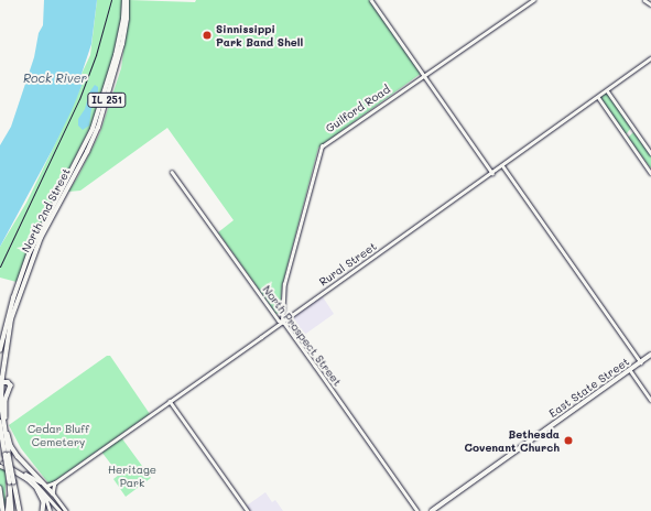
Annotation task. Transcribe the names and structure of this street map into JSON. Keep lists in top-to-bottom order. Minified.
{"streets":{"main road":["IL 251","North 2nd Street","East State Street"],"street":["Guilford Road","Rural Street","North Prospect Street"]},"crossings":[["Guilford Road","Rural Street"],["Guilford Road","North Prospect Street"],["Rural Street","North Prospect Street"]],"water":["Rock River"],"parks":["Cedar Bluff Cemetery","Heritage Park"],"places":["Sinnissippi Park Band Shell","Bethesda Covenant Church"]}
